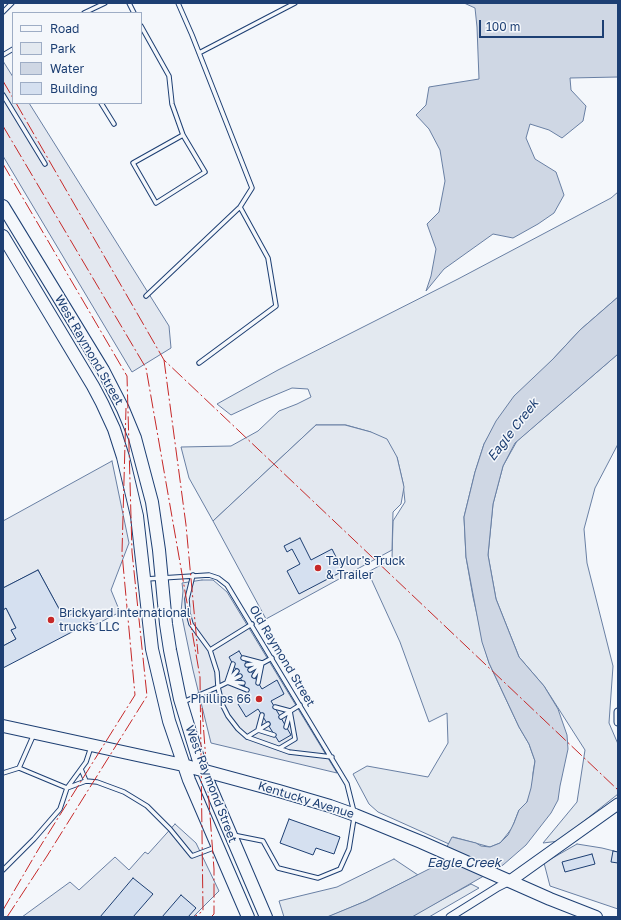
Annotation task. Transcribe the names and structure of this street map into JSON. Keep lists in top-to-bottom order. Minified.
{"streets":{"main road":["West Raymond Street","Kentucky Avenue"],"lane":["Old Raymond Street"]},"crossings":[["West Raymond Street","Old Raymond Street"],["West Raymond Street","Kentucky Avenue"],["Old Raymond Street","Kentucky Avenue"]],"water":["Eagle Creek"],"places":["Taylor's Truck & Trailer","Brickyard international trucks LLC","Phillips 66"],"legend":["Road","Park","Water","Building"],"scale_bar":"100 m"}
